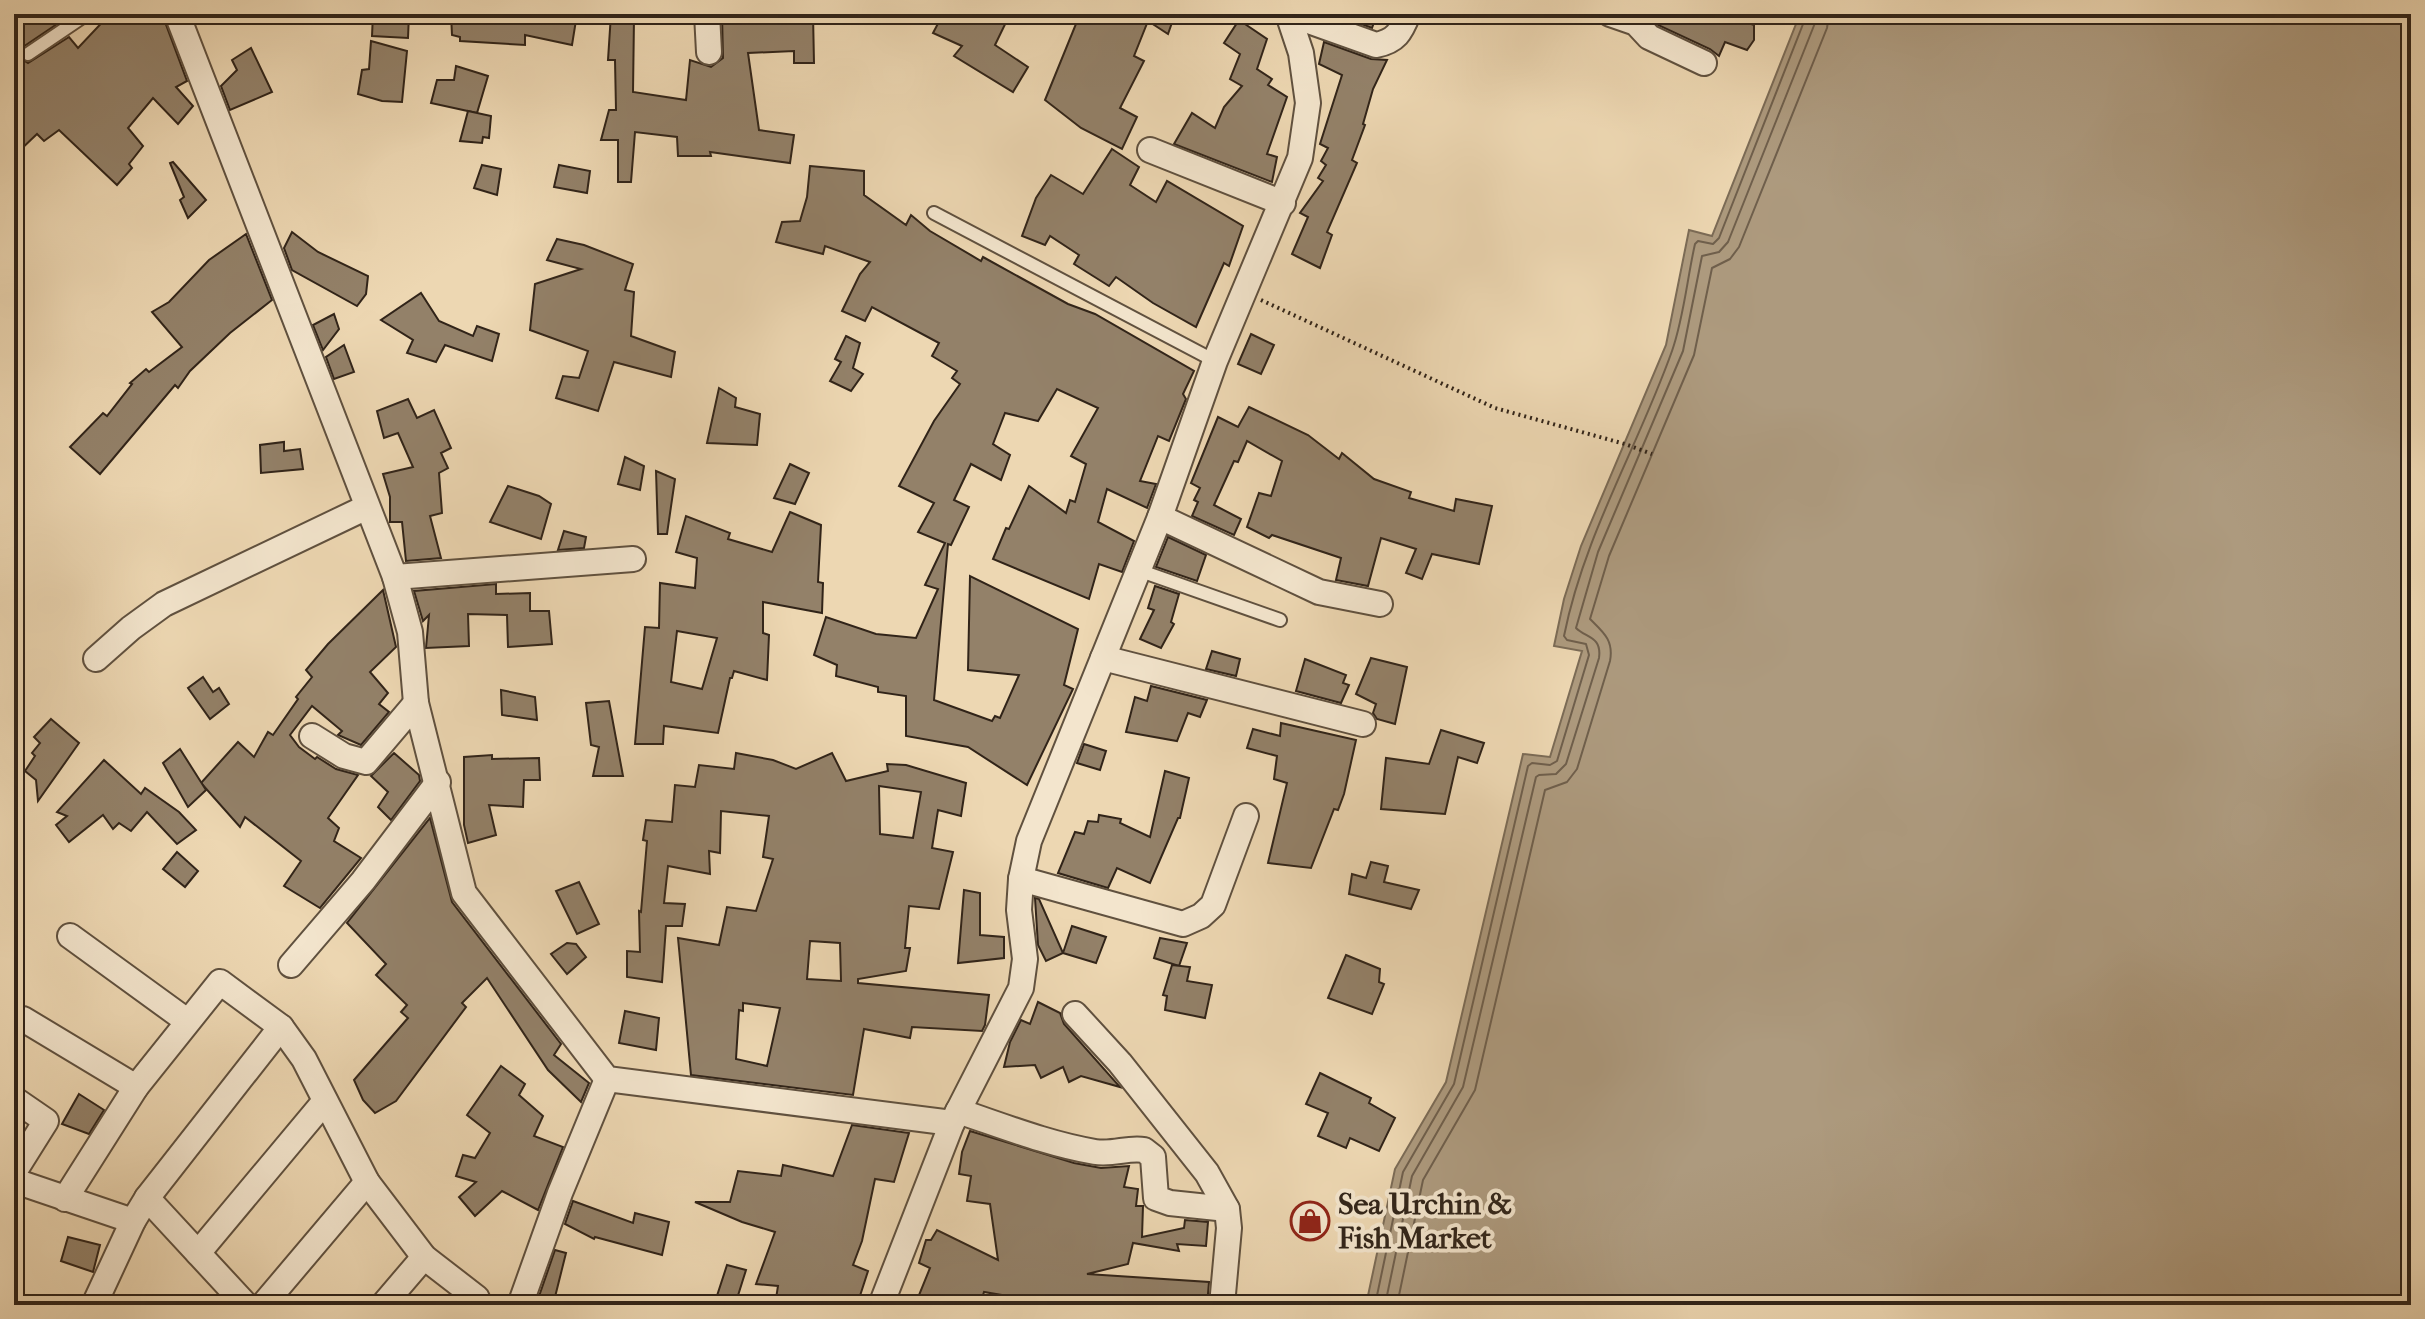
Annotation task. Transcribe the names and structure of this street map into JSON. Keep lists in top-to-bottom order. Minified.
{"places":{"shop":["Sea Urchin & Fish Market"]}}
